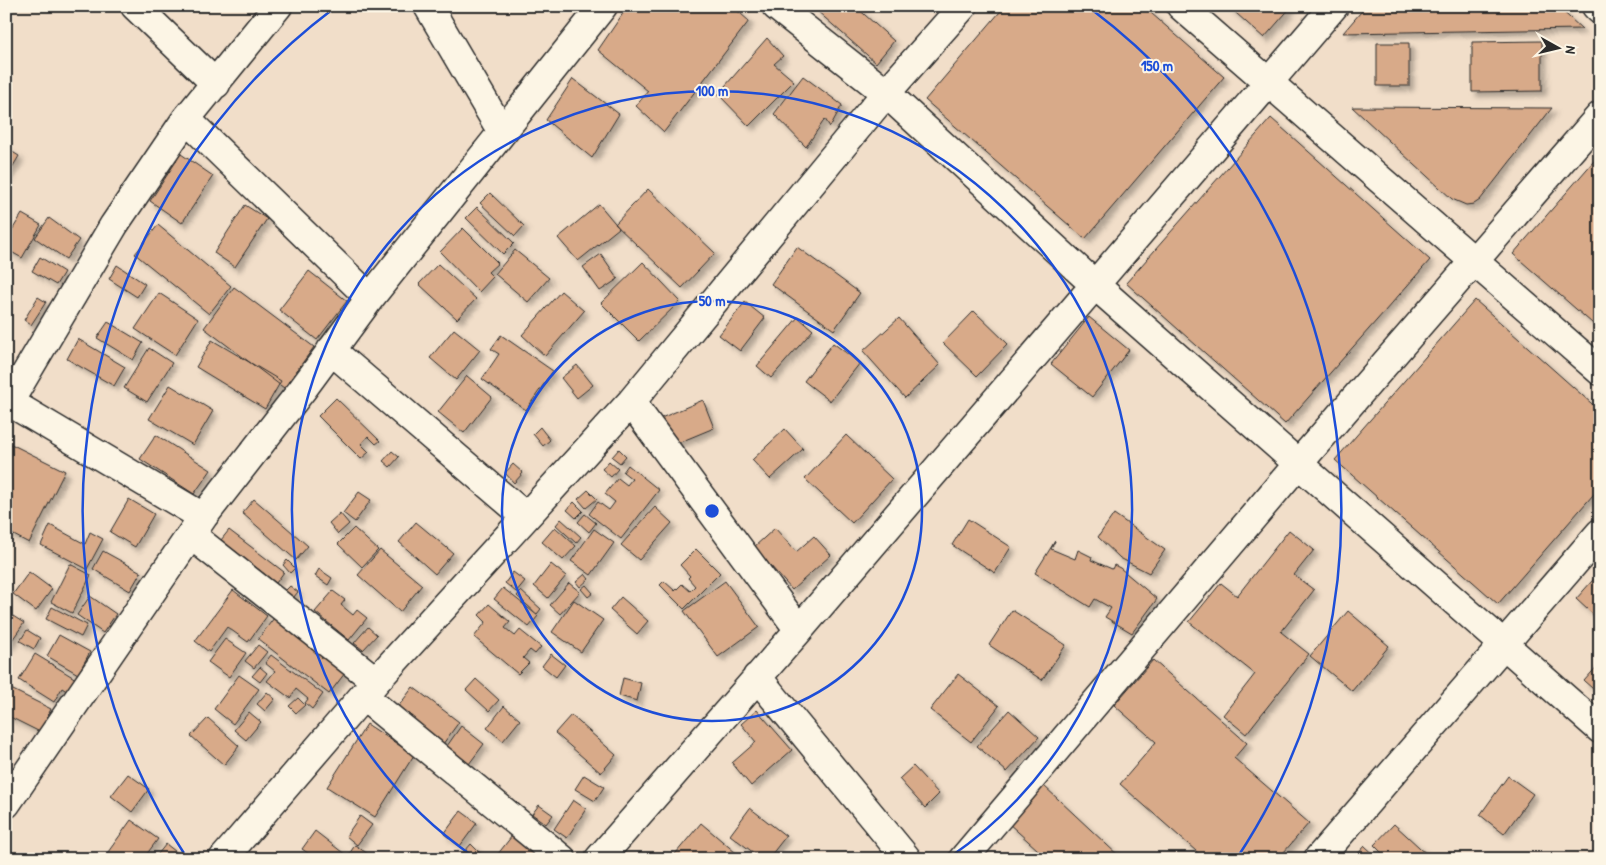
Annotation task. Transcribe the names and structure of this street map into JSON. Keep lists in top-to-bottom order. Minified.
{"north":"right","rings":["150 m","100 m","50 m"]}
